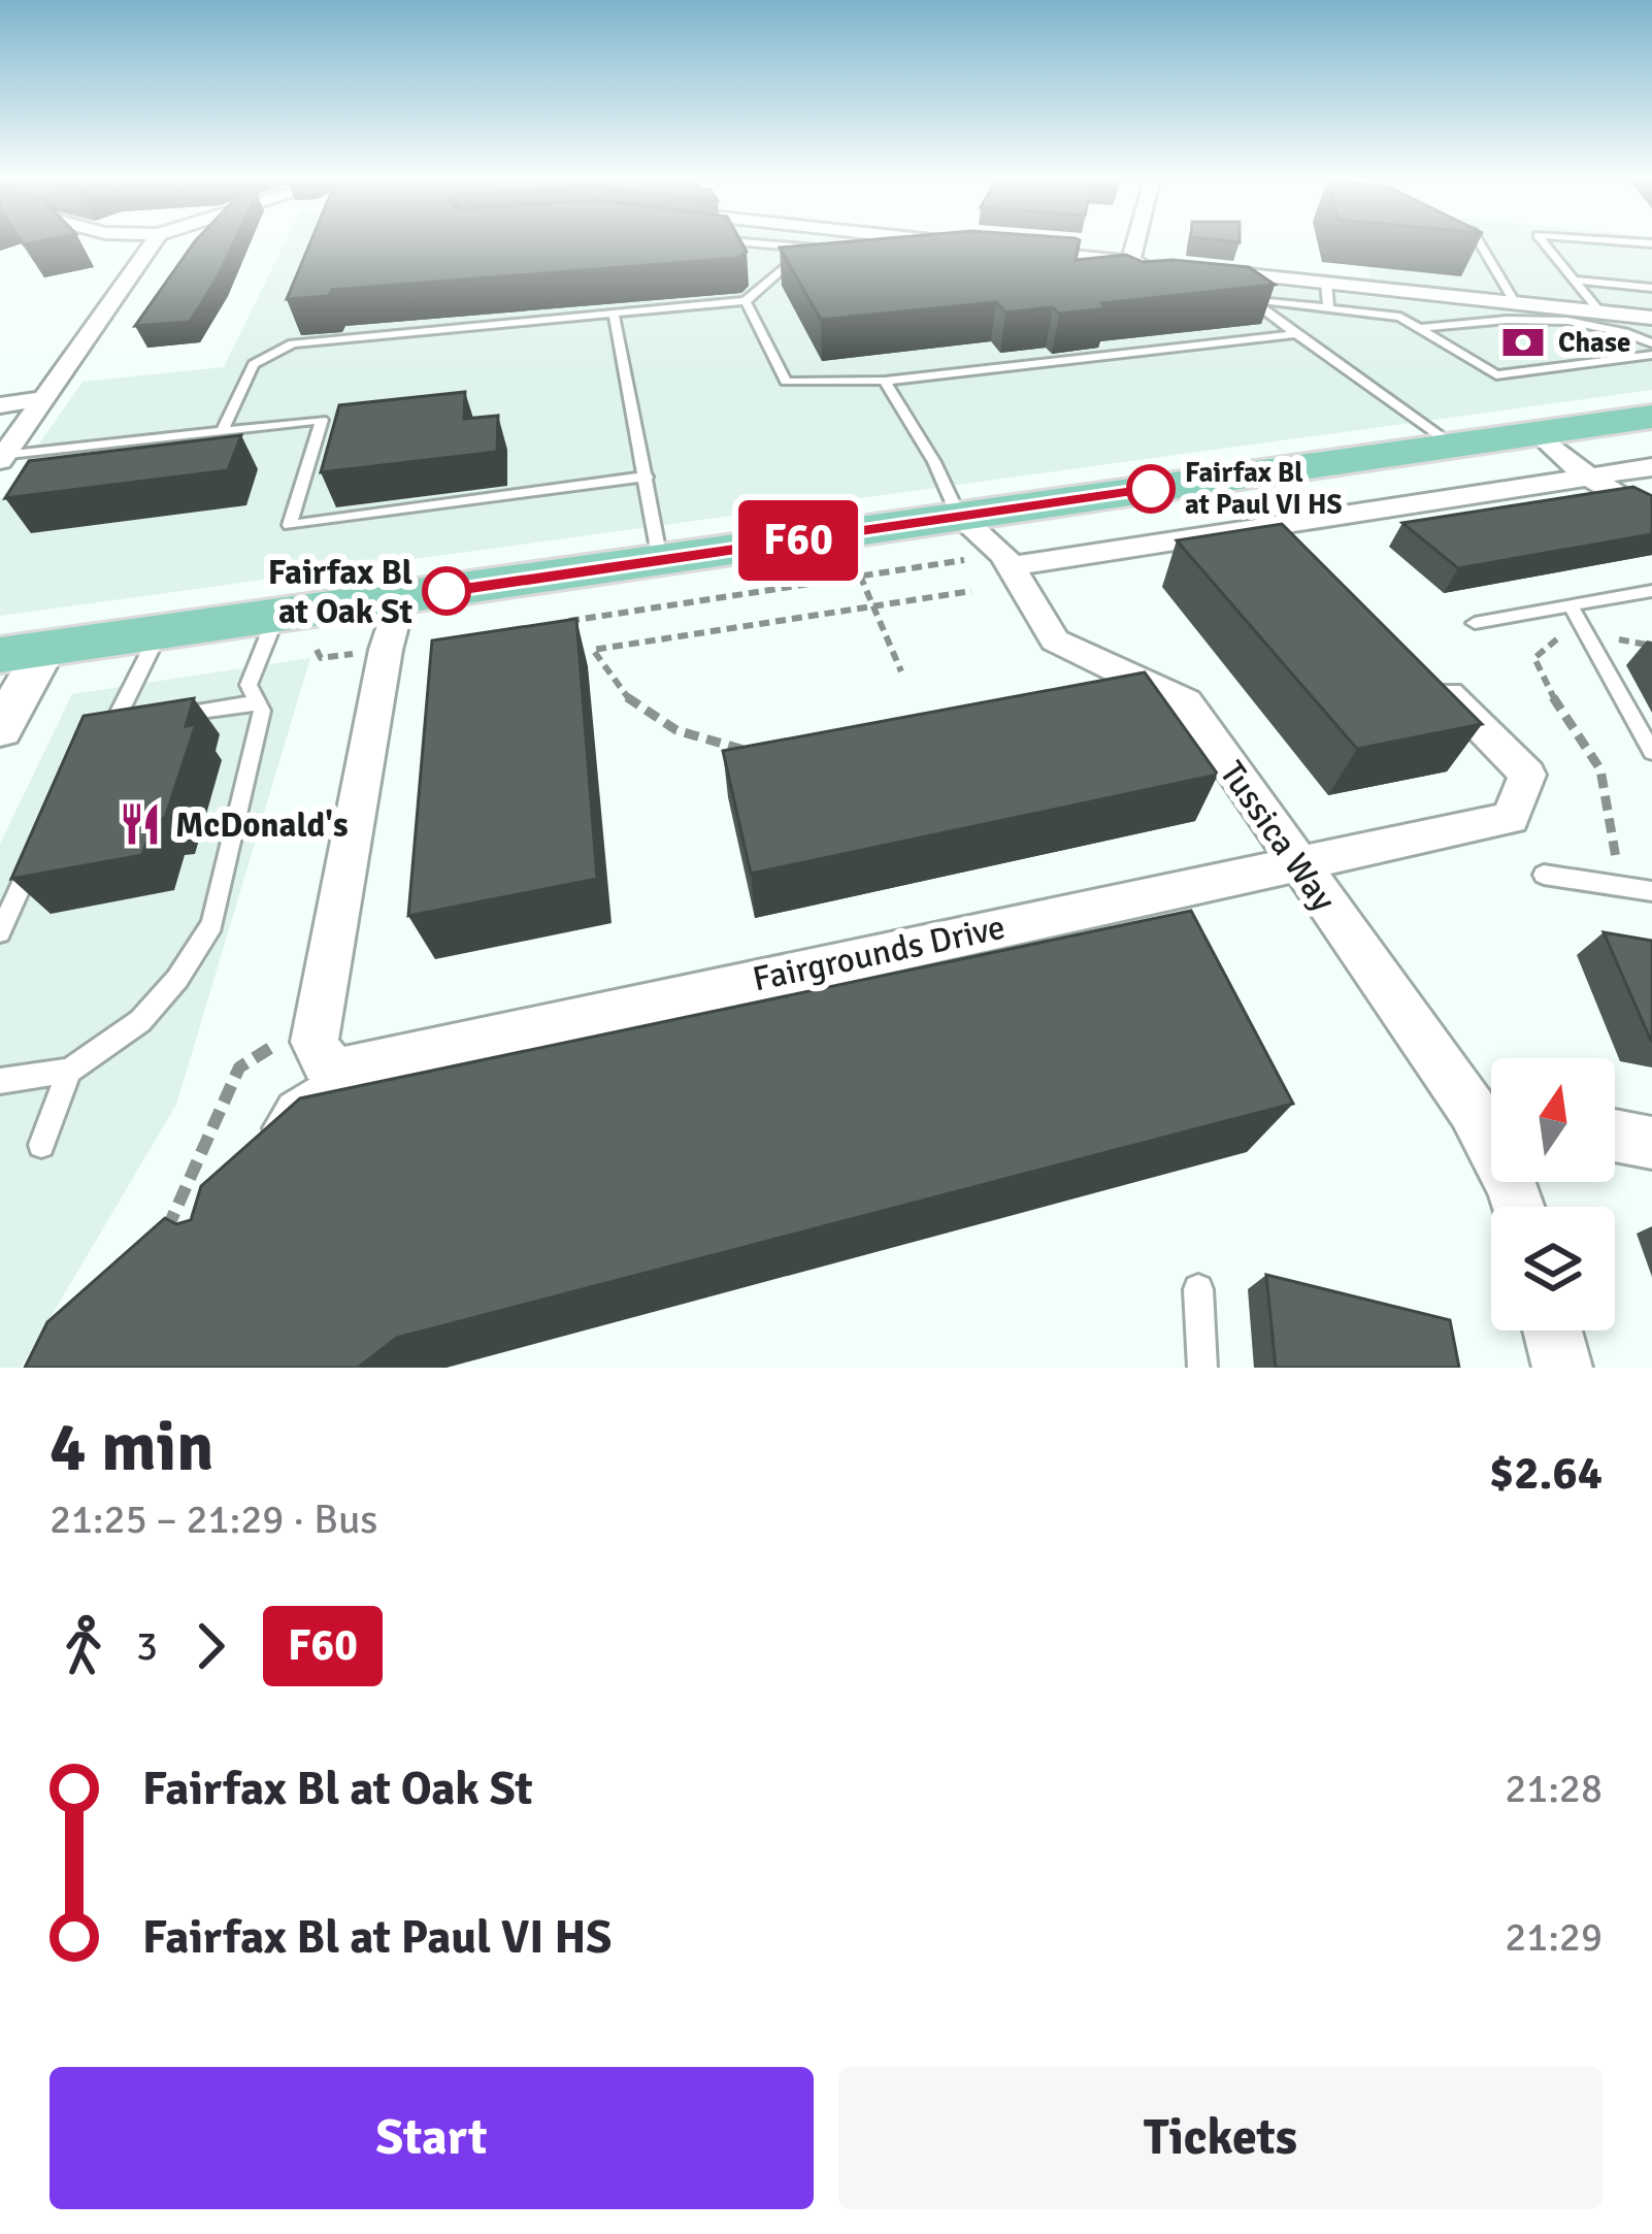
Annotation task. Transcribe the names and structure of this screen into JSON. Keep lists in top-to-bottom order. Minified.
{"streets":{"street":["Tussica Way","Fairgrounds Drive"]},"crossings":[["Tussica Way","Fairgrounds Drive"]],"places":{"bank":["Chase"],"other":["Fairfax Bl at Paul VI HS","Fairfax Bl at Oak St"],"restaurant":["McDonald's"]},"lines":["bus line F60"],"north":"top","page":{"on_map":"F60","heading":["4 min","21:25 – 21:29 · Bus","$2.64"],"legs":["3","F60"],"list":[{"name":"Fairfax Bl at Oak St","value":"21:28"},{"name":"Fairfax Bl at Paul VI HS","value":"21:29"}],"buttons":["Start","Tickets"]}}
